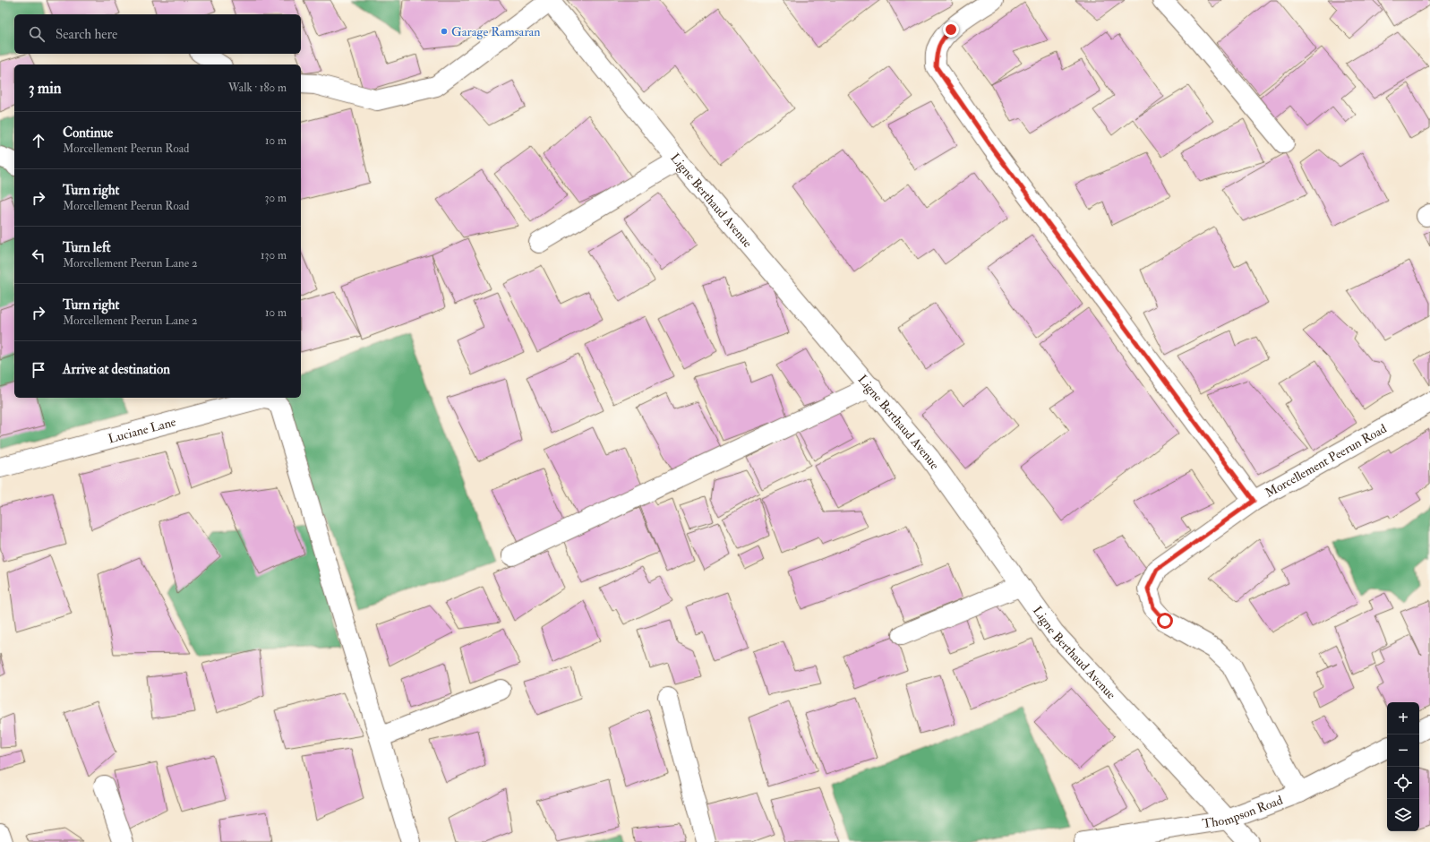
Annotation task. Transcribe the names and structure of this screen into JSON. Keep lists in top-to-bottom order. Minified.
{"streets":{"street":["Ligne Berthaud Avenue","Luciane Lane","Morcellement Peerun Road","Thompson Road"]},"crossings":[["Ligne Berthaud Avenue","Thompson Road"],["Morcellement Peerun Road","Thompson Road"]],"places":["Garage Ramsaran"],"page":{"search":"Search here","heading":["3 min","Walk · 180 m"],"list":[["Continue","Morcellement Peerun Road","10 m"],["Turn right","Morcellement Peerun Road","30 m"],["Turn left","Morcellement Peerun Lane 2","130 m"],["Turn right","Morcellement Peerun Lane 2","10 m"],"Arrive at destination"],"map_buttons":["+","−"]}}
